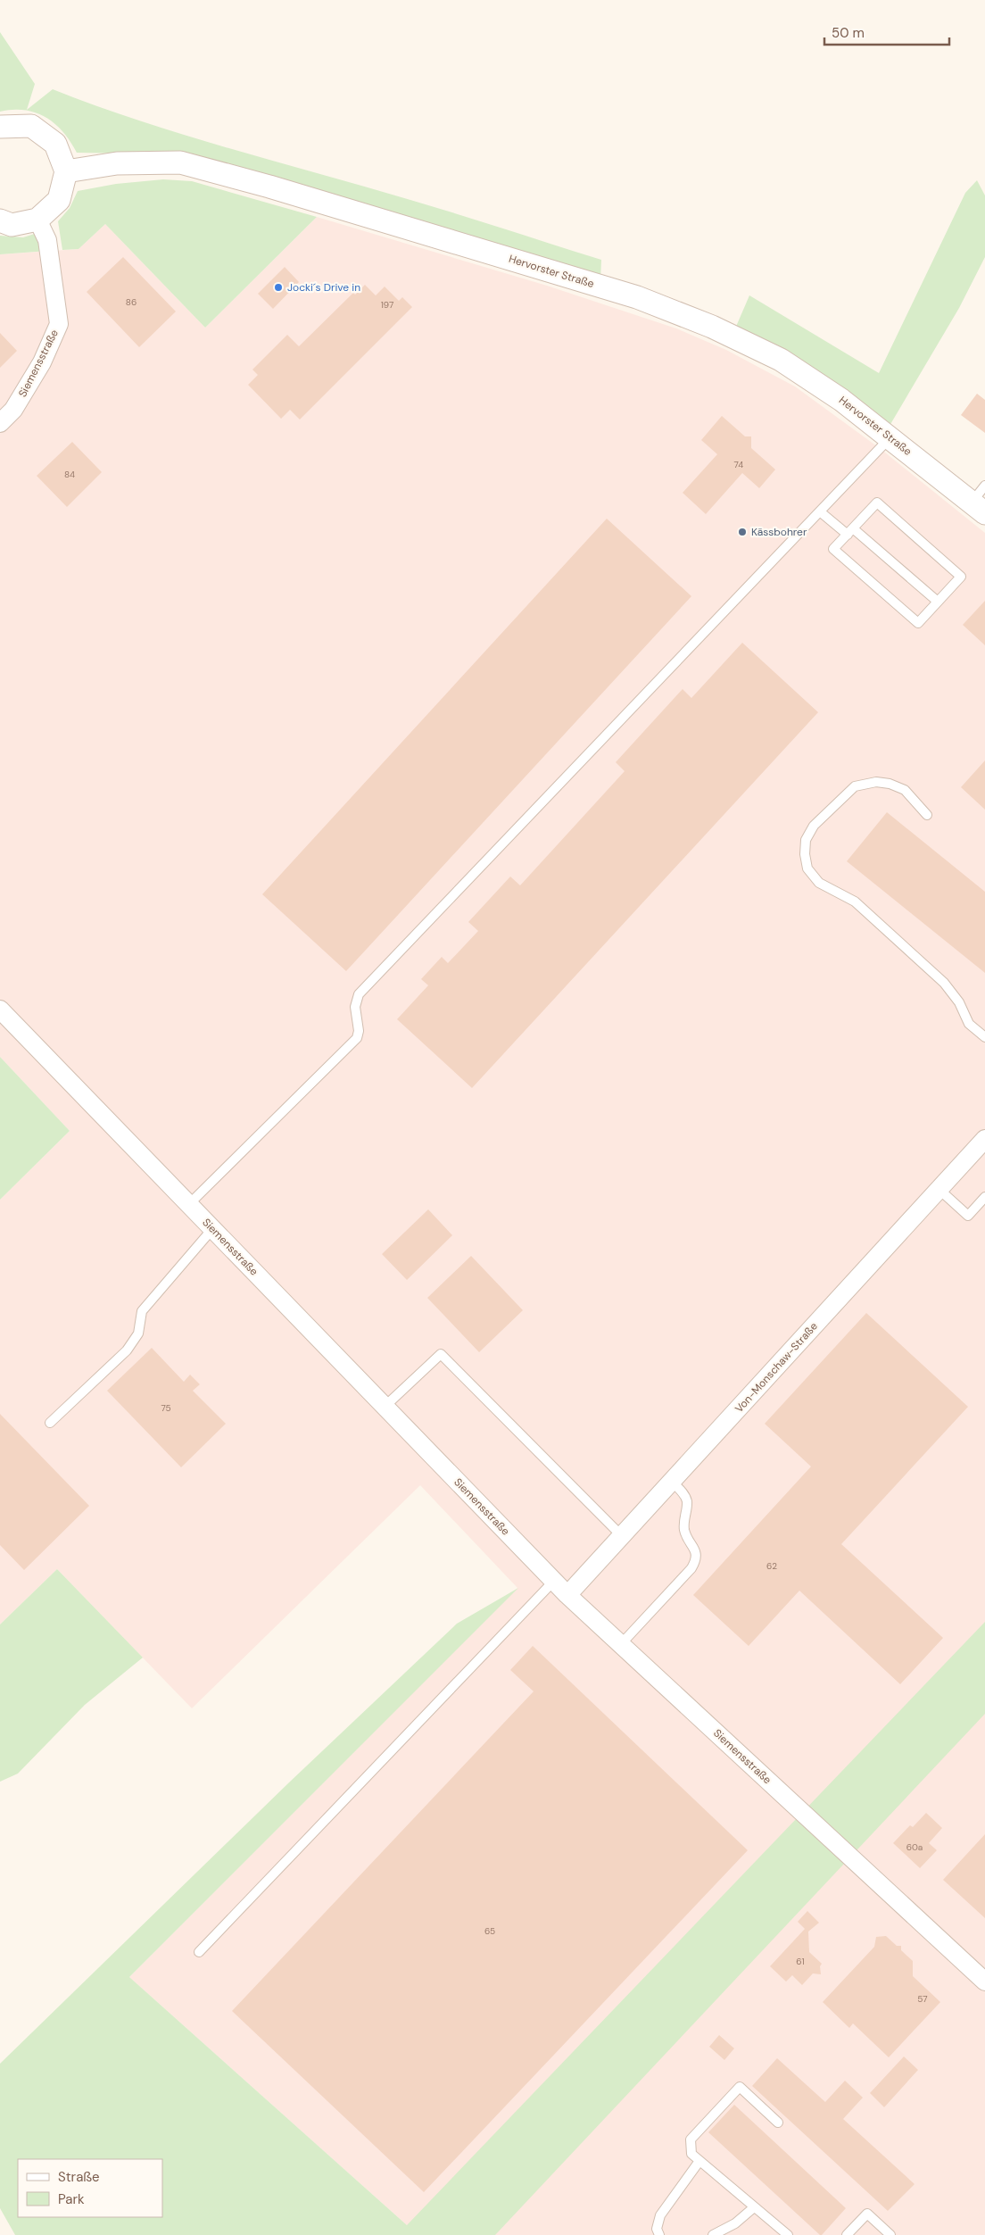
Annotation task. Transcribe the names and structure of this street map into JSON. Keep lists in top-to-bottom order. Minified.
{"streets":{"street":["Hervorster Straße","Siemensstraße","Von-Monschaw-Straße"]},"crossings":[["Siemensstraße","Von-Monschaw-Straße"]],"places":["Jocki´s Drive in","Kässbohrer"],"house_numbers":["86","197","74","84","75","62","60a","65","61","57"],"legend":["Straße","Park"],"scale_bar":"50 m"}
